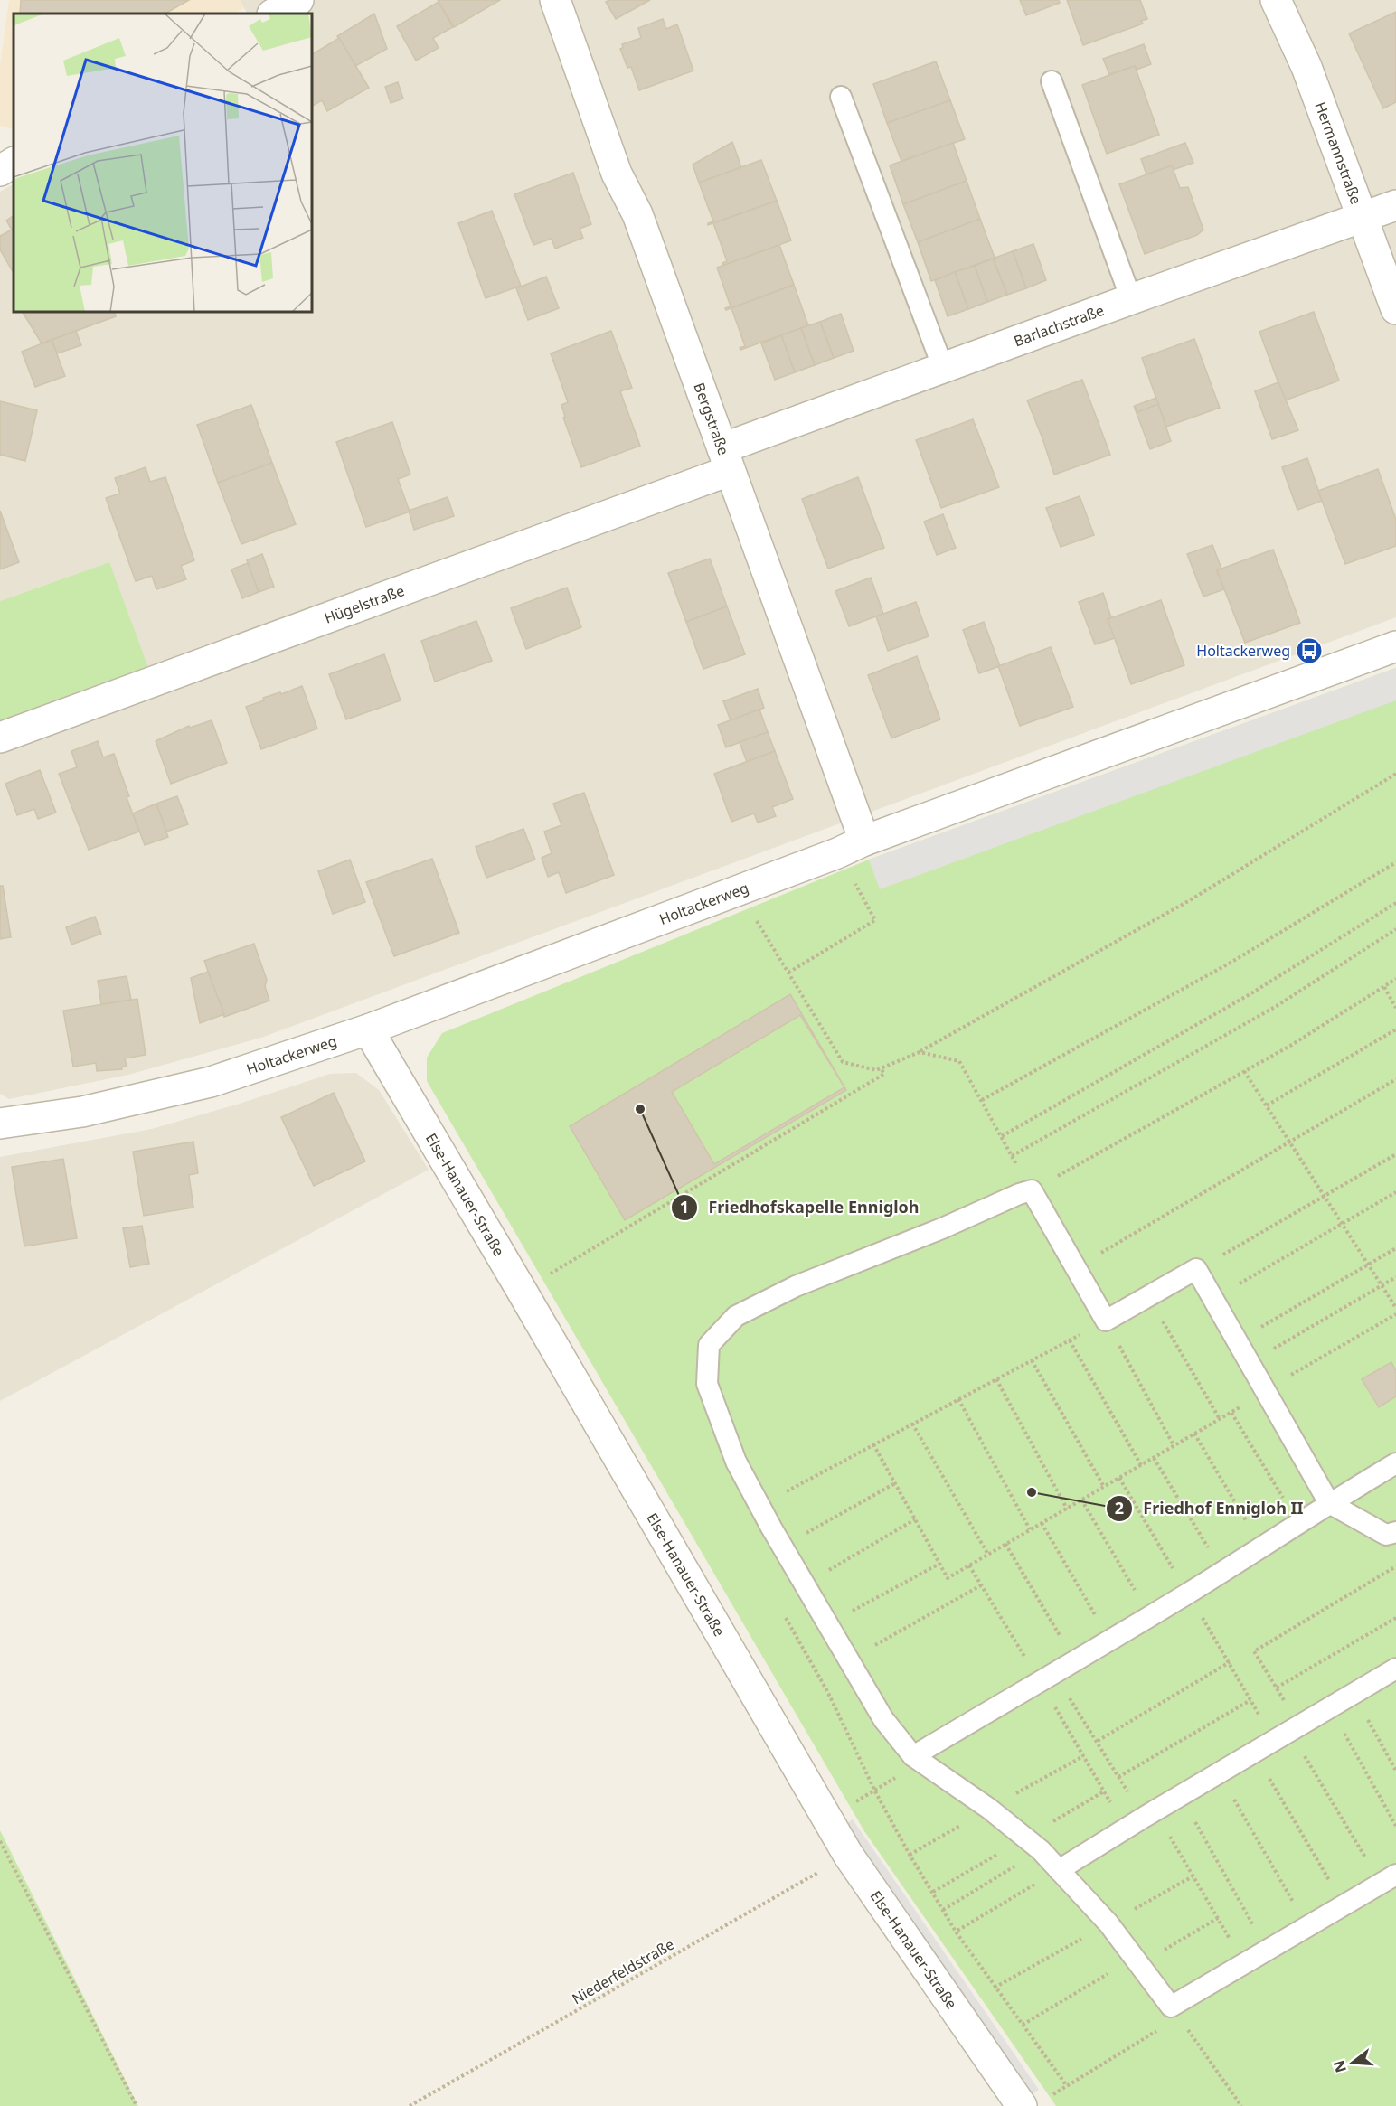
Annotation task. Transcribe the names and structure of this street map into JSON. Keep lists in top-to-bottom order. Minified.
{"streets":{"street":["Hermannstraße","Barlachstraße","Bergstraße","Hügelstraße","Holtackerweg","Else-Hanauer-Straße"],"path":["Niederfeldstraße"]},"crossings":[["Hermannstraße","Barlachstraße"],["Barlachstraße","Bergstraße"],["Barlachstraße","Hügelstraße"],["Bergstraße","Hügelstraße"],["Bergstraße","Holtackerweg"],["Holtackerweg","Else-Hanauer-Straße"],["Else-Hanauer-Straße","Niederfeldstraße"]],"places":{"bus stop":["Holtackerweg"],"other":["Friedhofskapelle Ennigloh","Friedhof Ennigloh II"]},"north":"left"}
